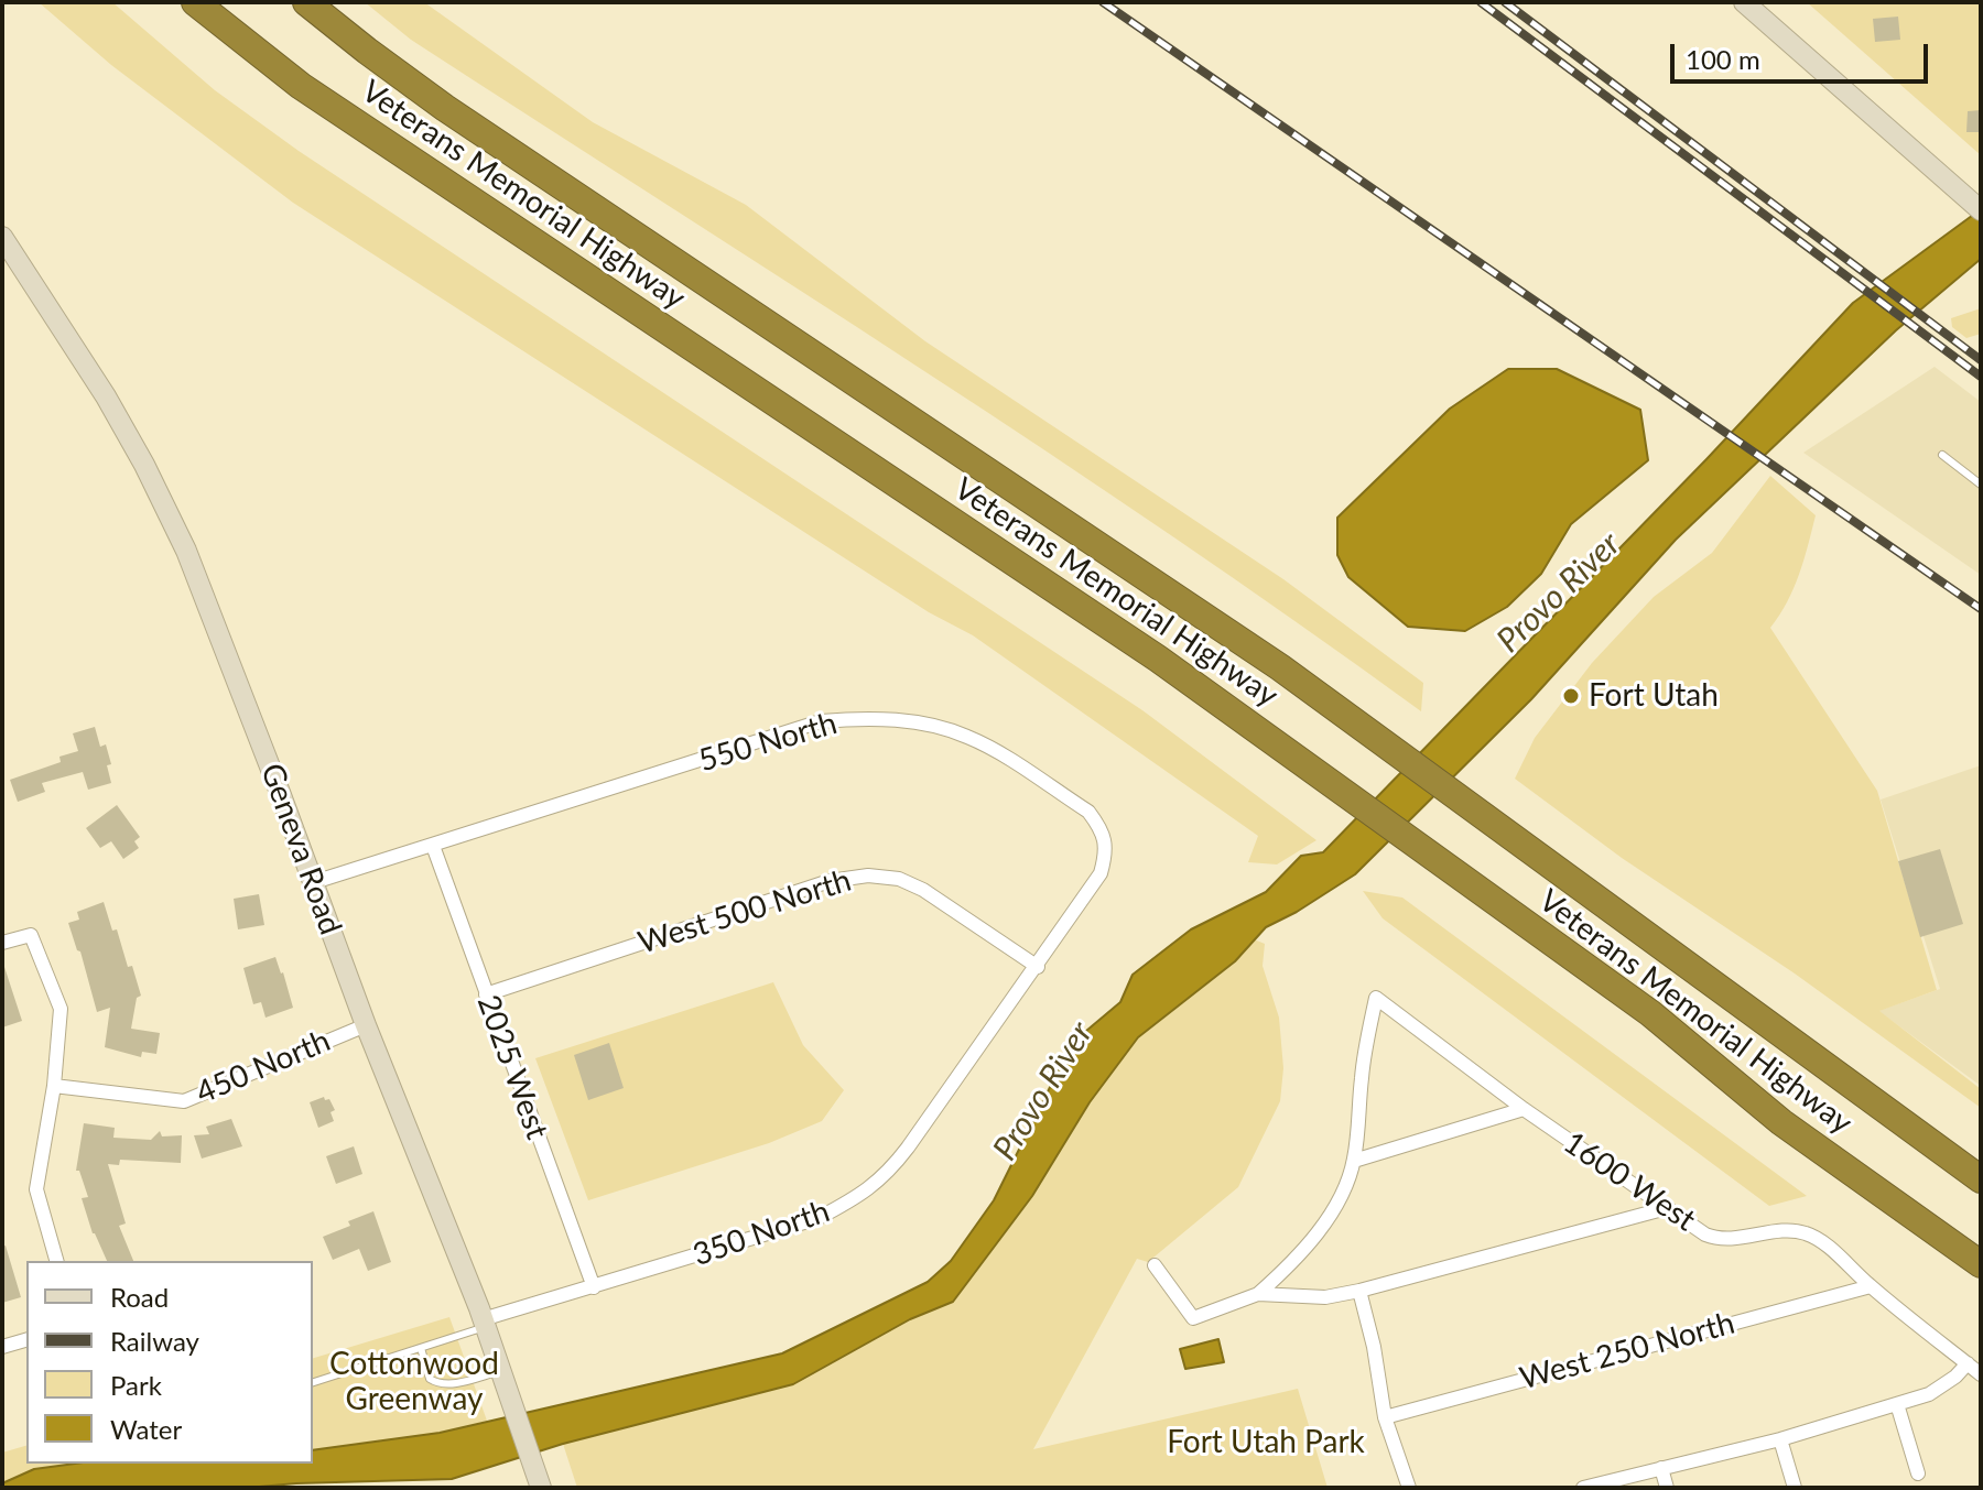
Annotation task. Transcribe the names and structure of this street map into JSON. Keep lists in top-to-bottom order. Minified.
{"streets":{"highway":["Veterans Memorial Highway"],"main road":["Geneva Road"],"street":["550 North","West 500 North","450 North","2025 West","1600 West","350 North","West 250 North"]},"crossings":[["550 North","Geneva Road"],["550 North","West 500 North"],["550 North","2025 West"],["550 North","350 North"],["Geneva Road","450 North"],["Geneva Road","350 North"],["West 500 North","2025 West"],["West 500 North","350 North"],["2025 West","350 North"],["1600 West","West 250 North"]],"water":["Provo River"],"parks":["Cottonwood Greenway","Fort Utah Park"],"places":["Fort Utah"],"legend":["Road","Railway","Park","Water"],"scale_bar":"100 m"}
